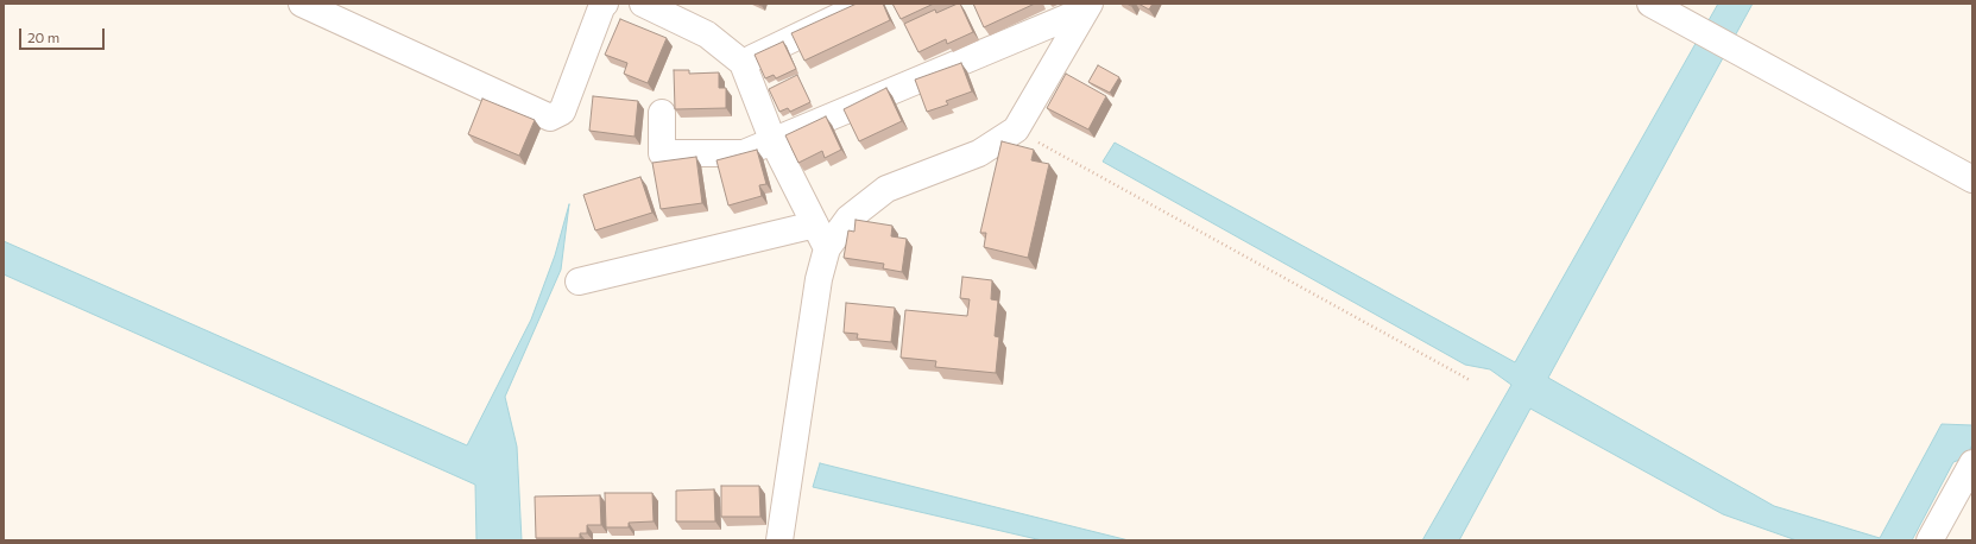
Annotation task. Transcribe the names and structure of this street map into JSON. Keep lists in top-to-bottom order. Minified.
{"scale_bar":"20 m"}
